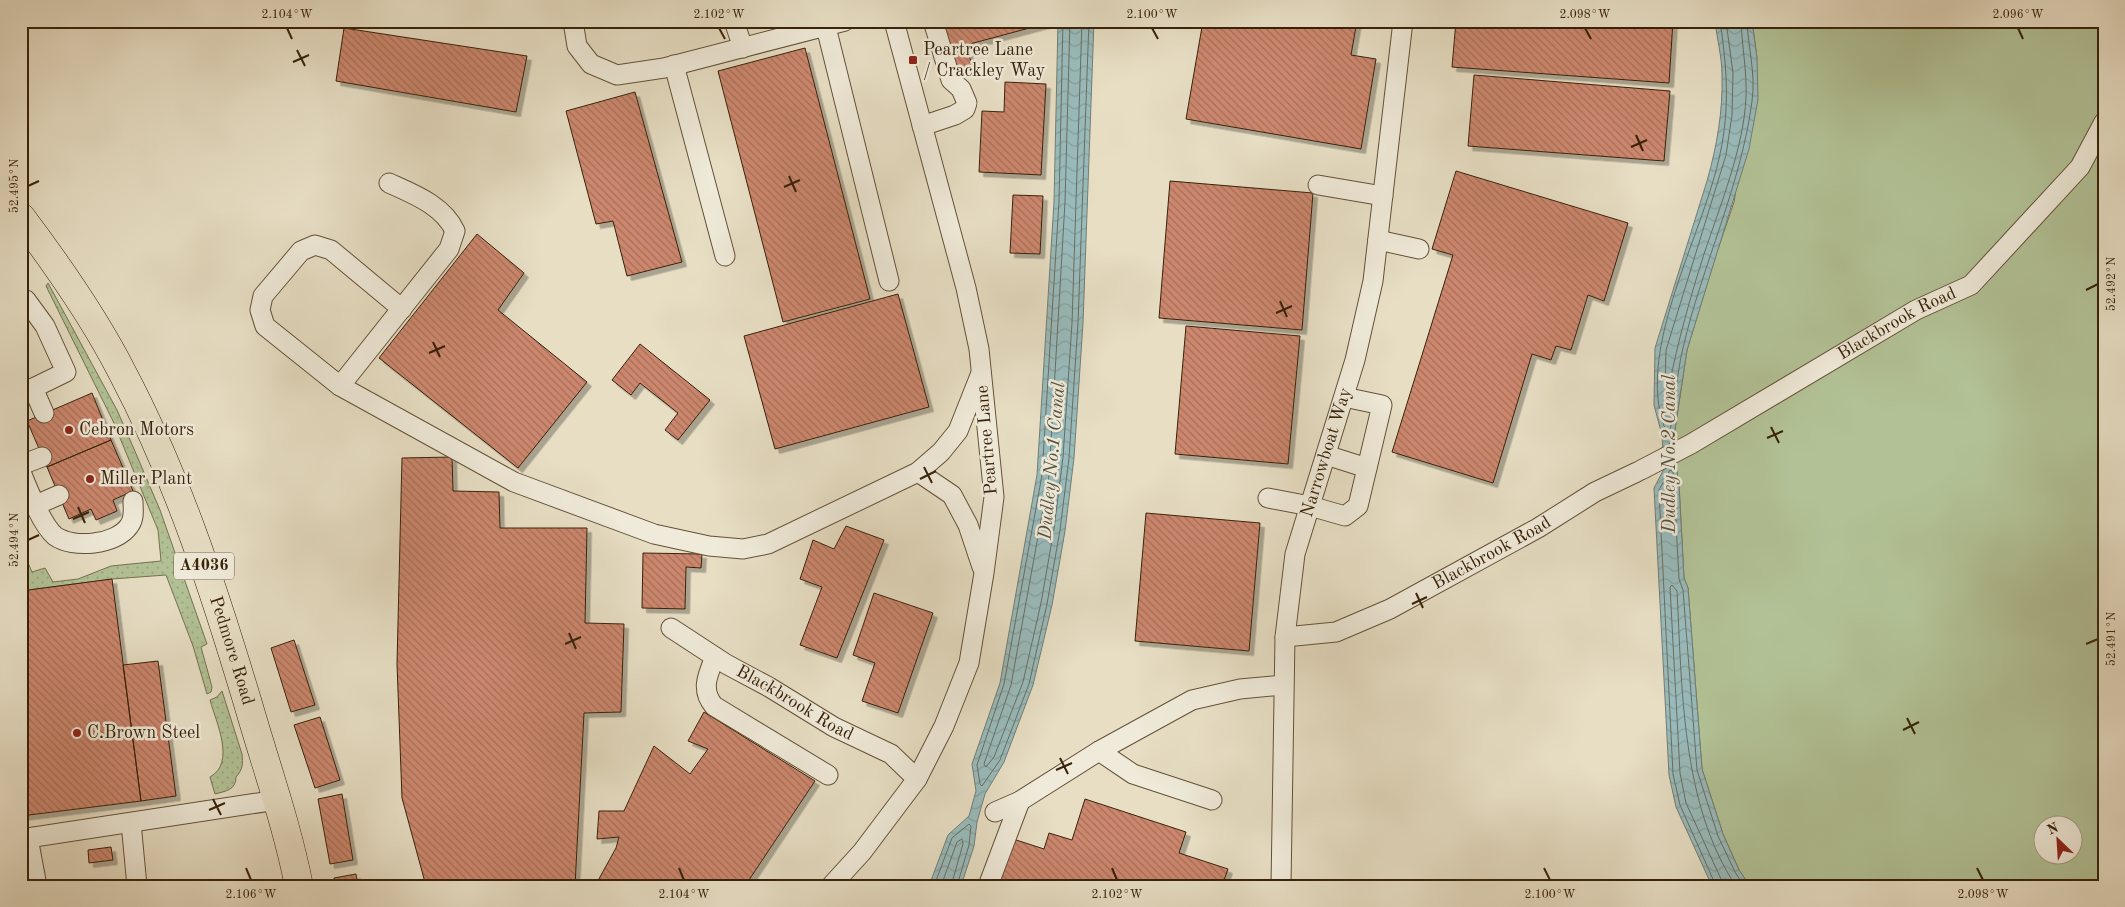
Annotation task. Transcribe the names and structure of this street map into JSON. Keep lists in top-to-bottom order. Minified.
{"streets":{"highway":["A4036","Pedmore Road"],"street":["Blackbrook Road","Peartree Lane","Narrowboat Way"]},"crossings":[["Blackbrook Road","Peartree Lane"],["Blackbrook Road","Narrowboat Way"]],"water":["Dudley No.2 Canal","Dudley No.1 Canal"],"places":{"transit":["Peartree Lane / Crackley Way"],"other":["Cebron Motors","Miller Plant","C.Brown Steel"]},"north":"top left","coordinates":["2.104°W","2.102°W","2.100°W","2.098°W","2.096°W","52.495°N","52.492°N","52.494°N","52.491°N","2.106°W"]}
